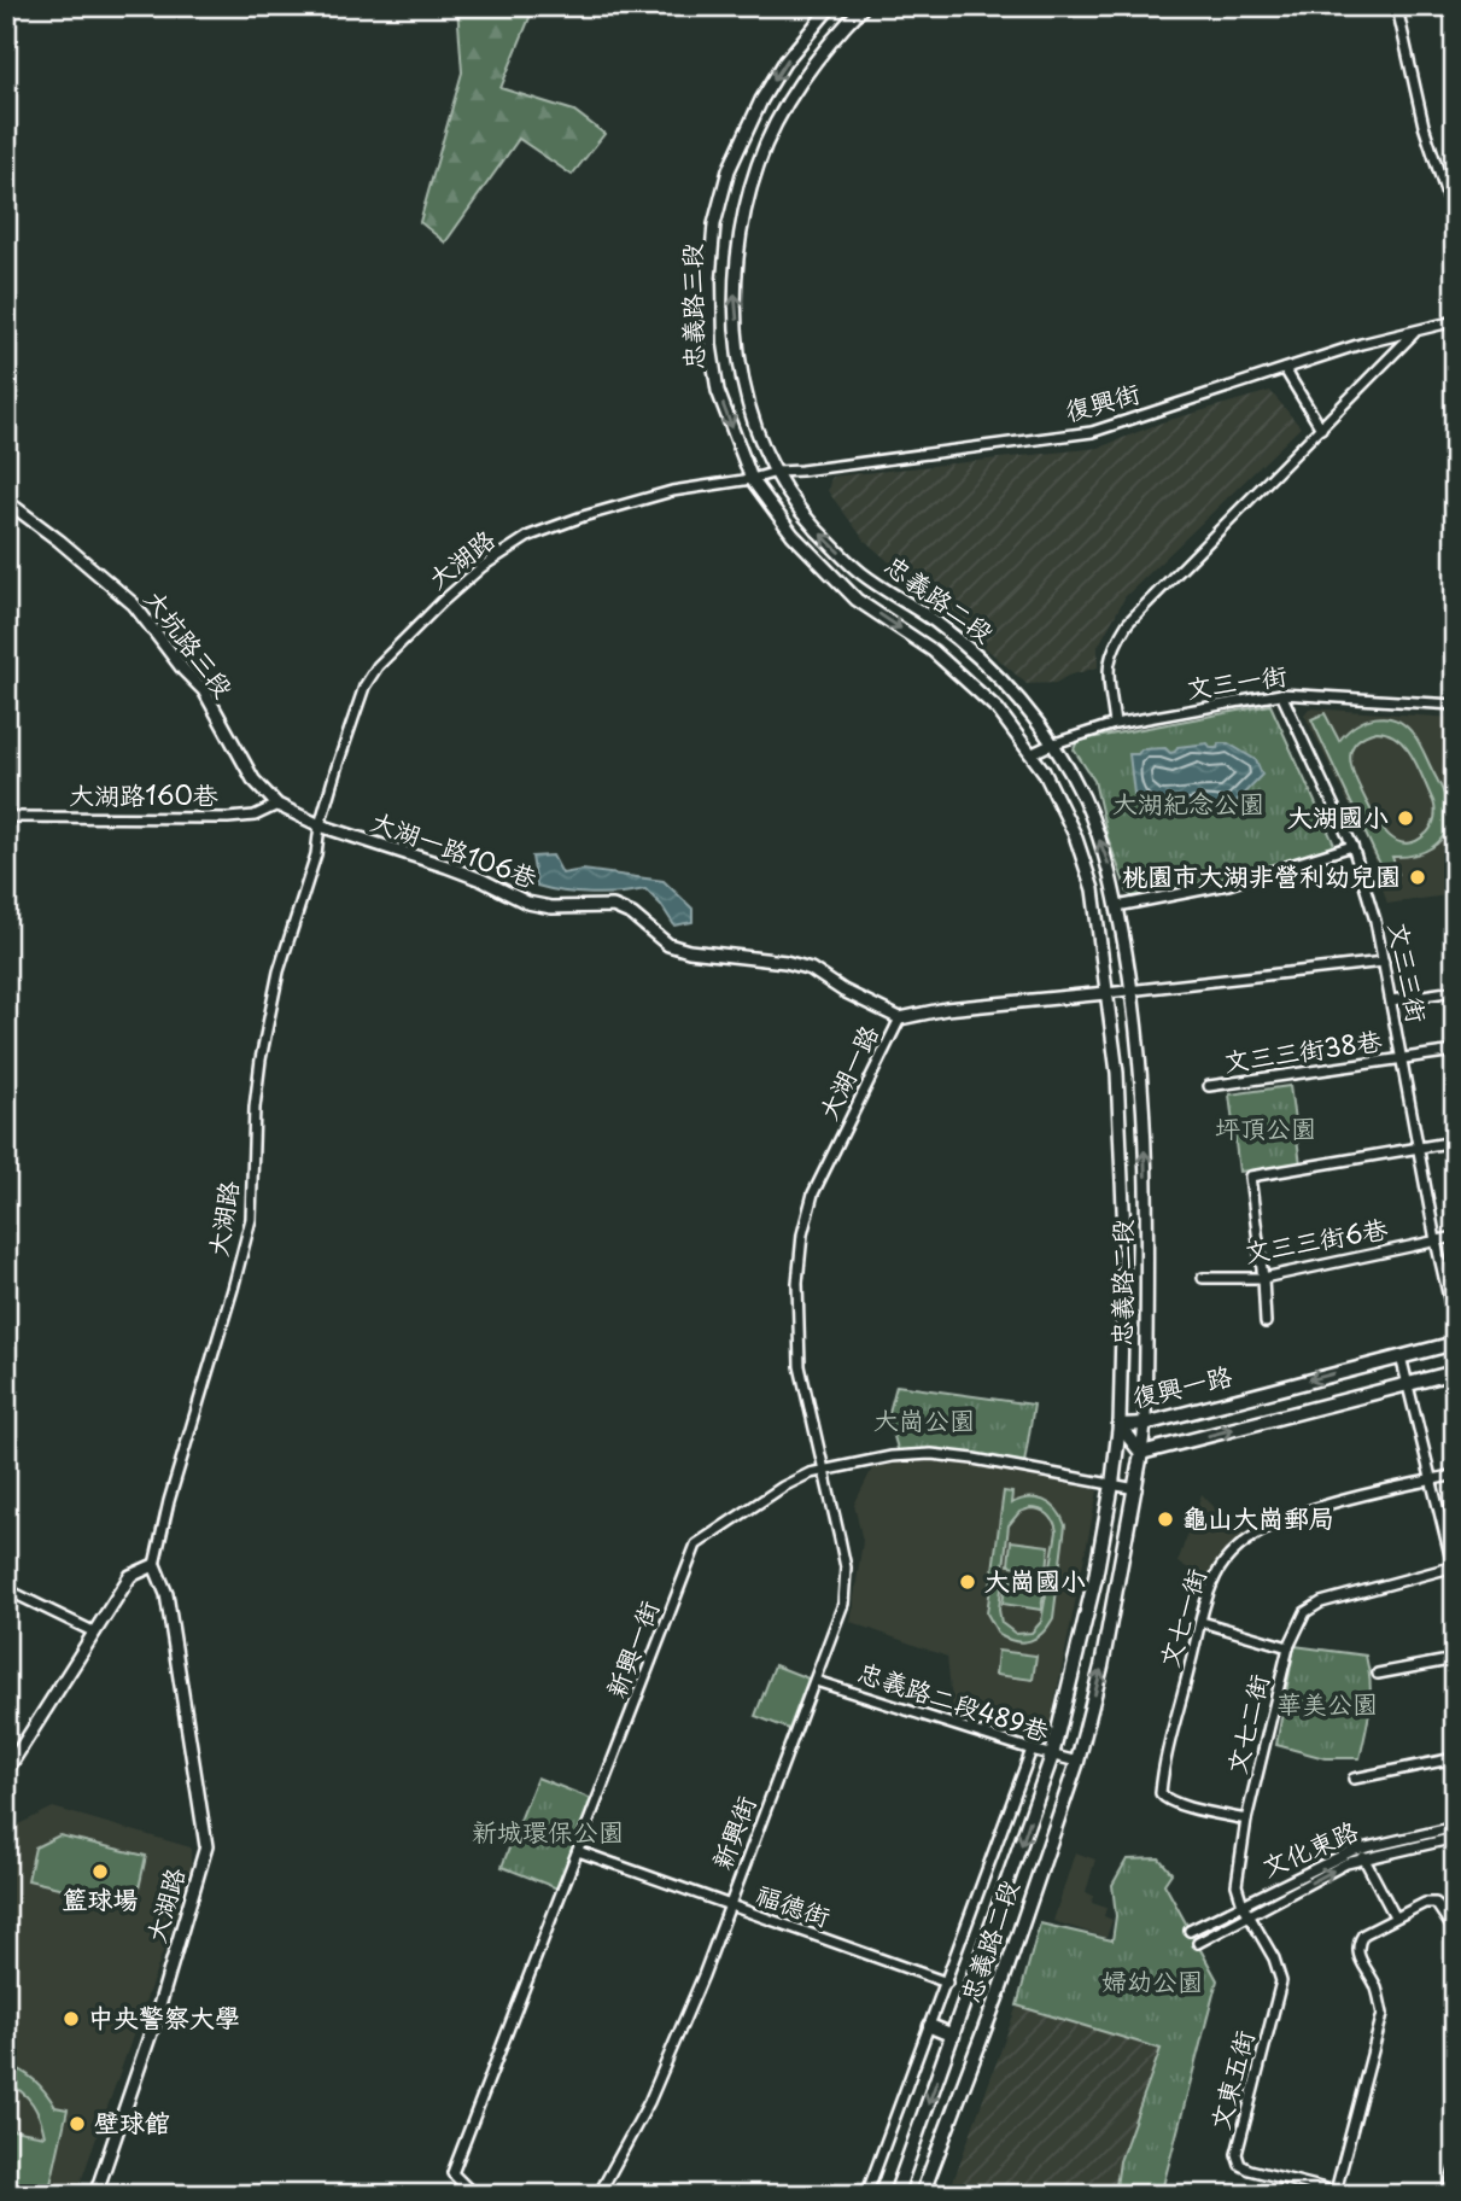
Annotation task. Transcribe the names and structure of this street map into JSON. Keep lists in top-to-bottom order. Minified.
{"streets":{"main road":["忠義路二段","復興一路"],"street":["忠義路三段","復興街","大湖路","大坑路三段","文三一街","大湖路160巷","大湖一路106巷","文三三街","文三三街38巷","大湖一路","文三三街6巷","文七一街","新興一街","忠義路二段489巷","文七二街","新興街","文化東路","福德街","文東五街"]},"crossings":[["忠義路三段","復興街"],["忠義路三段","大湖路"],["忠義路三段","忠義路二段"],["復興街","大湖路"],["復興街","忠義路二段"],["大湖路","忠義路二段"],["大湖路","大坑路三段"],["大湖路","大湖一路106巷"],["忠義路二段","文三一街"],["忠義路二段","大湖一路"],["忠義路二段","復興一路"],["忠義路二段","新興一街"],["忠義路二段","忠義路二段489巷"],["大坑路三段","大湖路160巷"],["大坑路三段","大湖一路106巷"],["文三一街","文三三街"],["大湖一路106巷","大湖一路"],["文三三街","文三三街38巷"],["文三三街","大湖一路"],["文三三街","文三三街6巷"],["大湖一路","新興一街"],["大湖一路","新興街"],["文七一街","文七二街"],["新興一街","新興街"],["新興一街","福德街"],["忠義路二段489巷","新興街"],["文七二街","文化東路"],["文七二街","文東五街"],["新興街","福德街"],["文化東路","文東五街"]],"parks":["大湖紀念公園","坪頂公園","大崗公園","華美公園","新城環保公園","婦幼公園"],"places":["大湖國小","桃園市大湖非營利幼兒園","龜山大崗郵局","大崗國小","籃球場","中央警察大學","壁球館"]}
